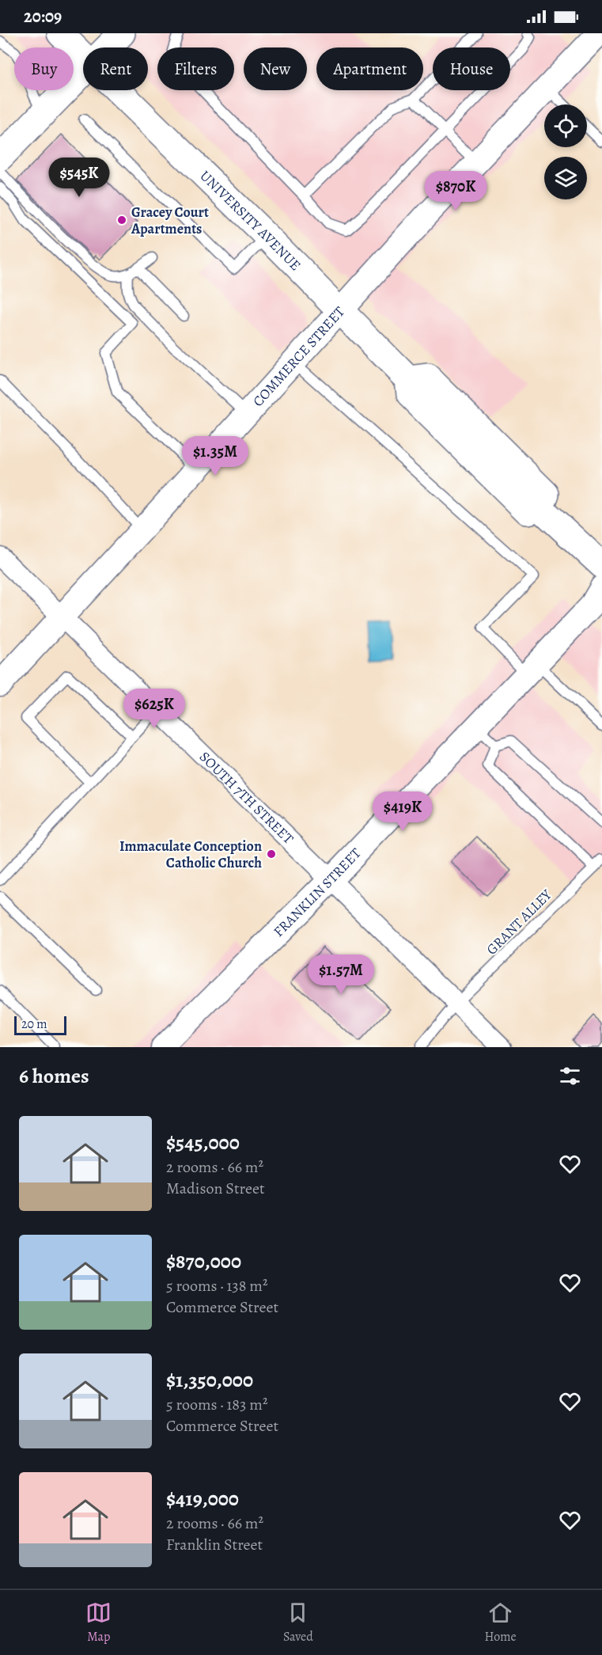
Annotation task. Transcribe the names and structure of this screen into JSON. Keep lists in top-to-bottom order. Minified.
{"streets":{"main road":["UNIVERSITY AVENUE"],"street":["COMMERCE STREET","SOUTH 7TH STREET","FRANKLIN STREET"],"lane":["GRANT ALLEY"]},"crossings":[["UNIVERSITY AVENUE","COMMERCE STREET"],["COMMERCE STREET","SOUTH 7TH STREET"],["SOUTH 7TH STREET","FRANKLIN STREET"],["SOUTH 7TH STREET","GRANT ALLEY"]],"places":["Gracey Court Apartments","Immaculate Conception Catholic Church"],"scale_bar":"20 m","page":{"status":"20:09","chip":["Buy","Rent","Filters","New","Apartment","House"],"price":["$545K","$870K","$1.35M","$625K","$419K","$1.57M"],"scale":"20 m","heading":"6 homes","list":[{"name":"$545,000","note":"2 rooms · 66 m² · Madison Street"},{"name":"$870,000","note":"5 rooms · 138 m² · Commerce Street"},{"name":"$1,350,000","note":"5 rooms · 183 m² · Commerce Street"},{"name":"$419,000","note":"2 rooms · 66 m² · Franklin Street"}],"tabs":["Map","Saved","Home"]}}
